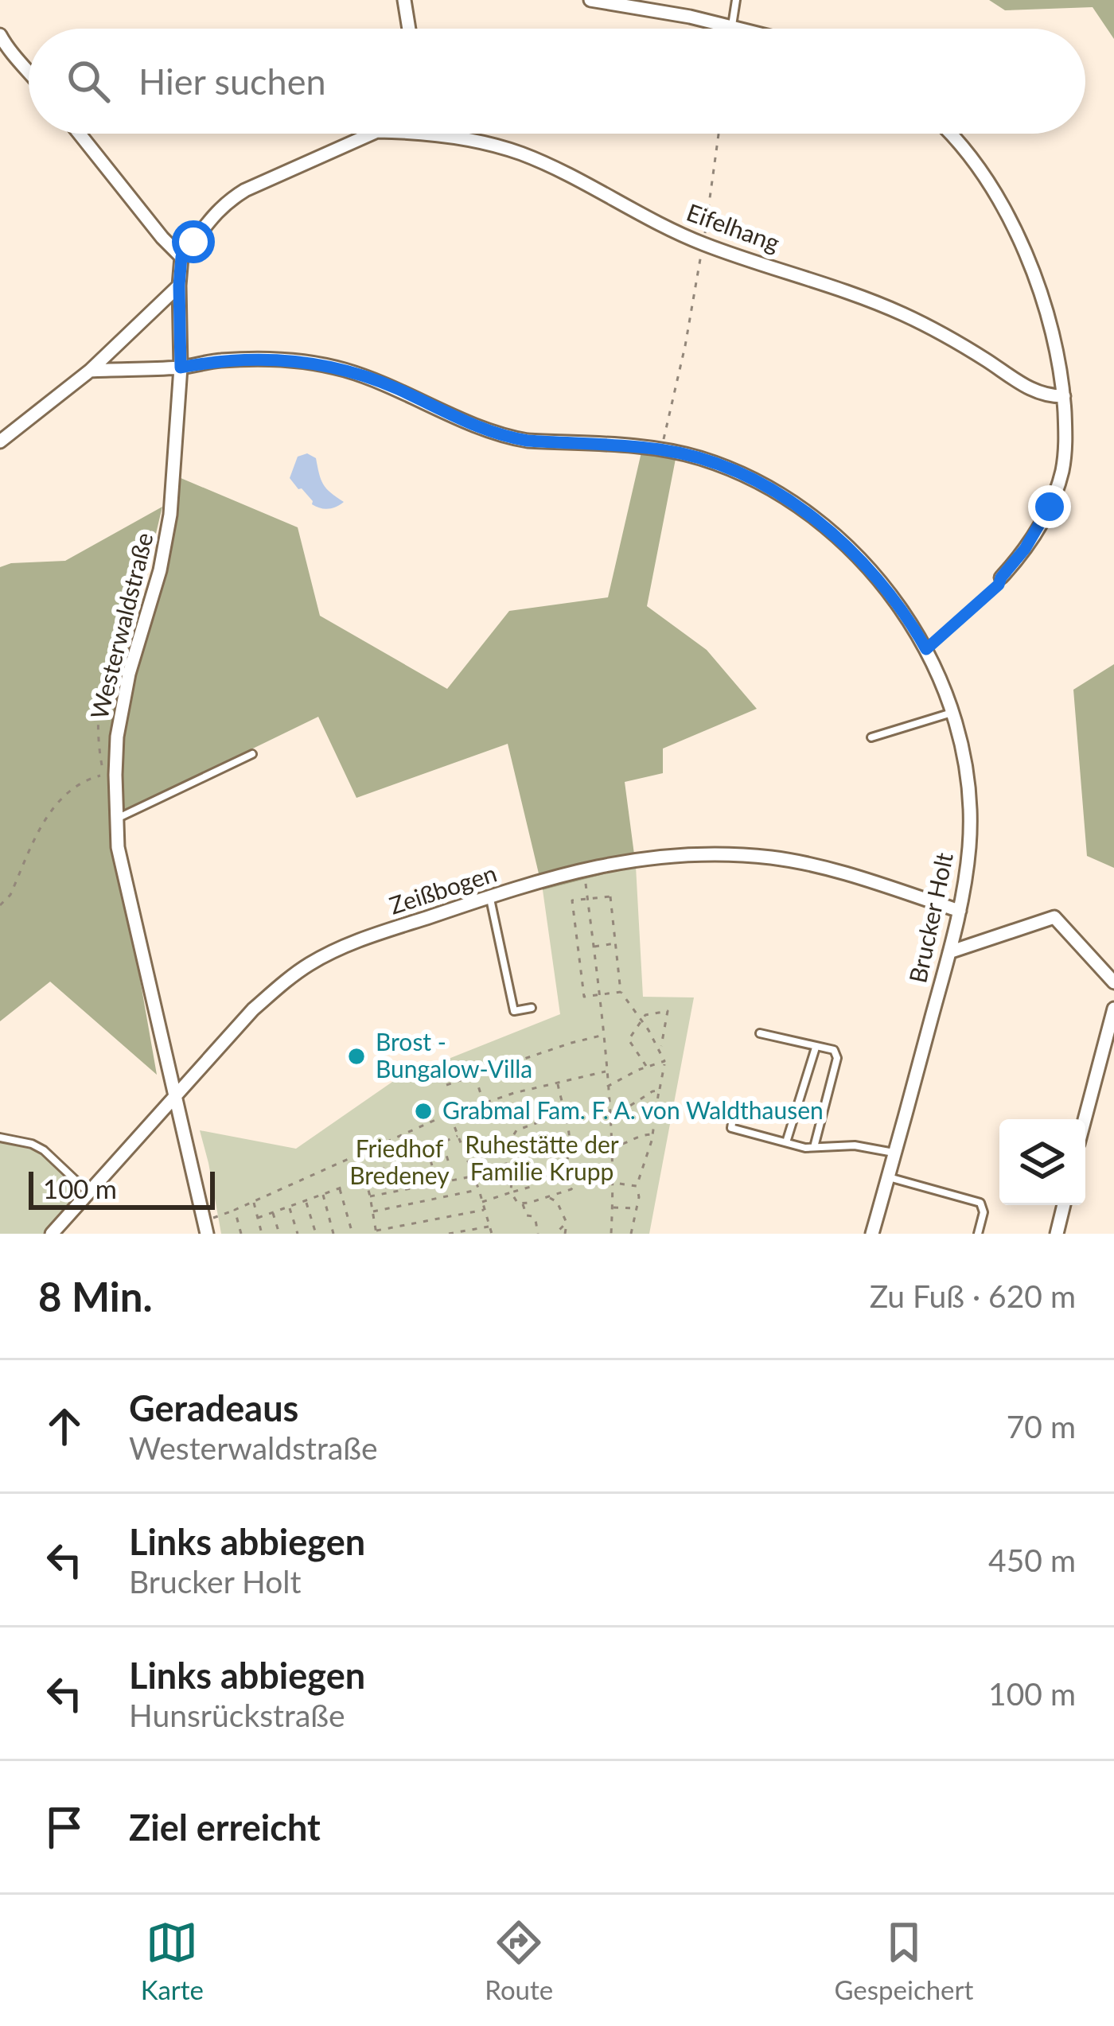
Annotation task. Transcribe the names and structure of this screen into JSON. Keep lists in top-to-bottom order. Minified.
{"streets":{"street":["Eifelhang","Westerwaldstraße","Zeißbogen","Brucker Holt"]},"crossings":[["Westerwaldstraße","Zeißbogen"],["Westerwaldstraße","Brucker Holt"],["Zeißbogen","Brucker Holt"]],"parks":["Ruhestätte der Familie Krupp","Friedhof Bredeney"],"places":["Brost - Bungalow-Villa","Grabmal Fam. F. A. von Waldthausen"],"scale_bar":"100 m","page":{"search":"Hier suchen","scale":"100 m","heading":["8 Min.","Zu Fuß · 620 m"],"list":[["Geradeaus","Westerwaldstraße","70 m"],["Links abbiegen","Brucker Holt","450 m"],["Links abbiegen","Hunsrückstraße","100 m"],"Ziel erreicht"],"nav":["Karte","Route","Gespeichert"]}}
